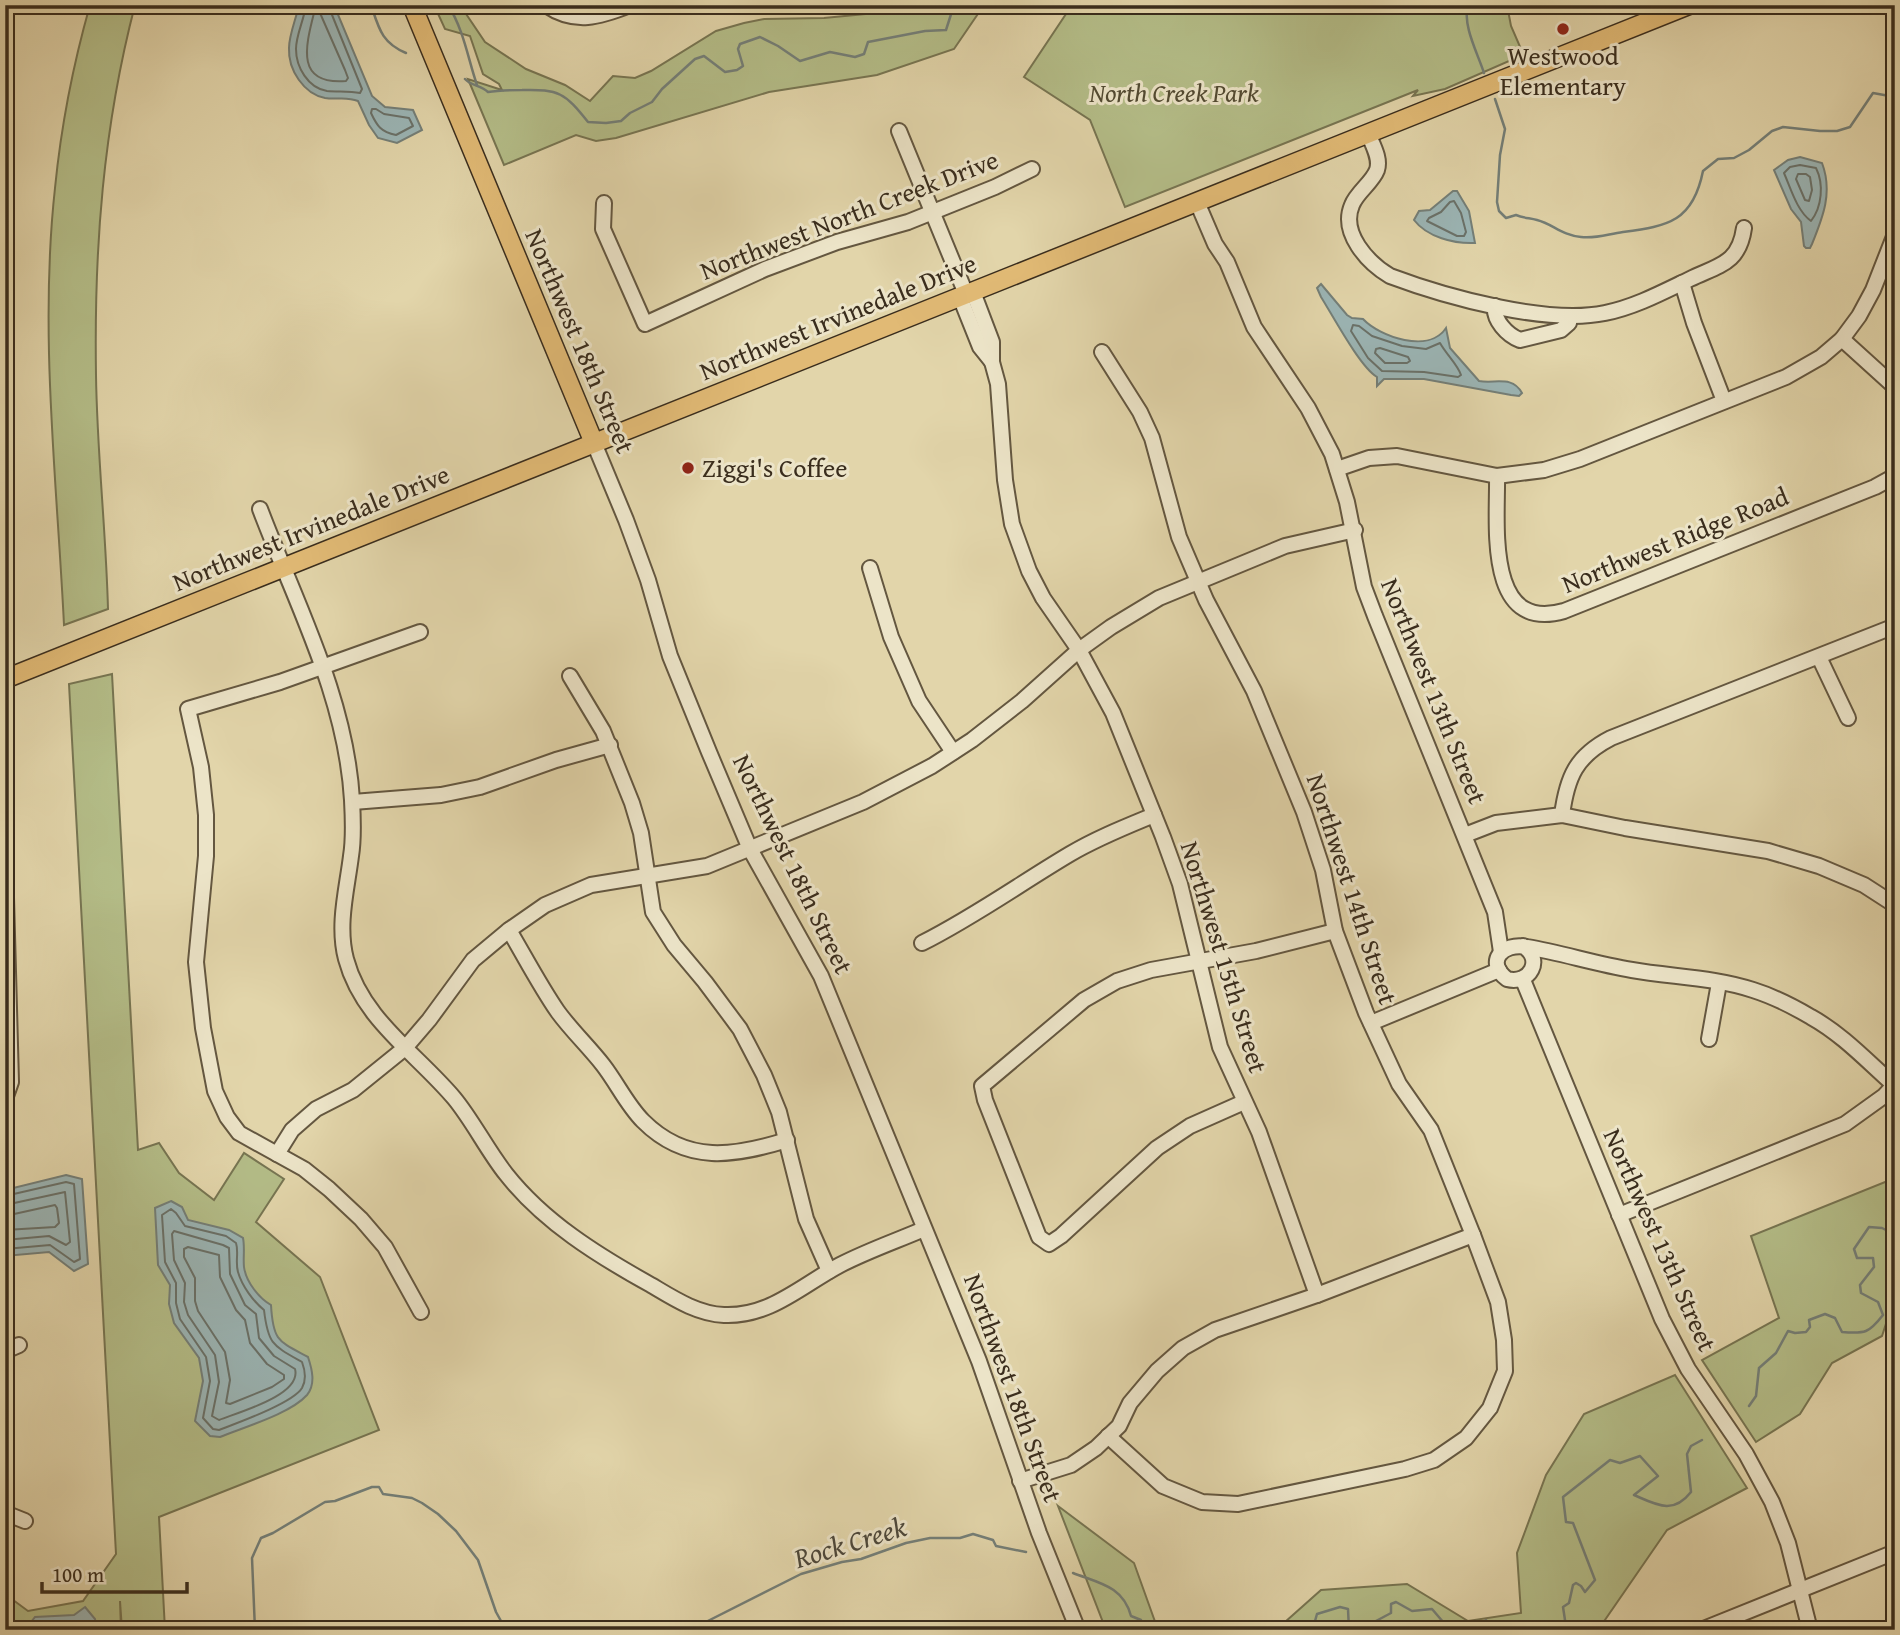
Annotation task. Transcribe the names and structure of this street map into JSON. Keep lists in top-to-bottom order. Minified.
{"streets":{"main road":["Northwest Irvinedale Drive","Northwest 18th Street"],"street":["Northwest North Creek Drive","Northwest Ridge Road","Northwest 13th Street","Northwest 14th Street","Northwest 15th Street"]},"crossings":[["Northwest North Creek Drive","Northwest 15th Street"],["Northwest Irvinedale Drive","Northwest 18th Street"],["Northwest Irvinedale Drive","Northwest 13th Street"],["Northwest Irvinedale Drive","Northwest 15th Street"]],"water":["Rock Creek"],"parks":["North Creek Park"],"places":["Westwood Elementary","Ziggi's Coffee"],"scale_bar":"100 m"}
